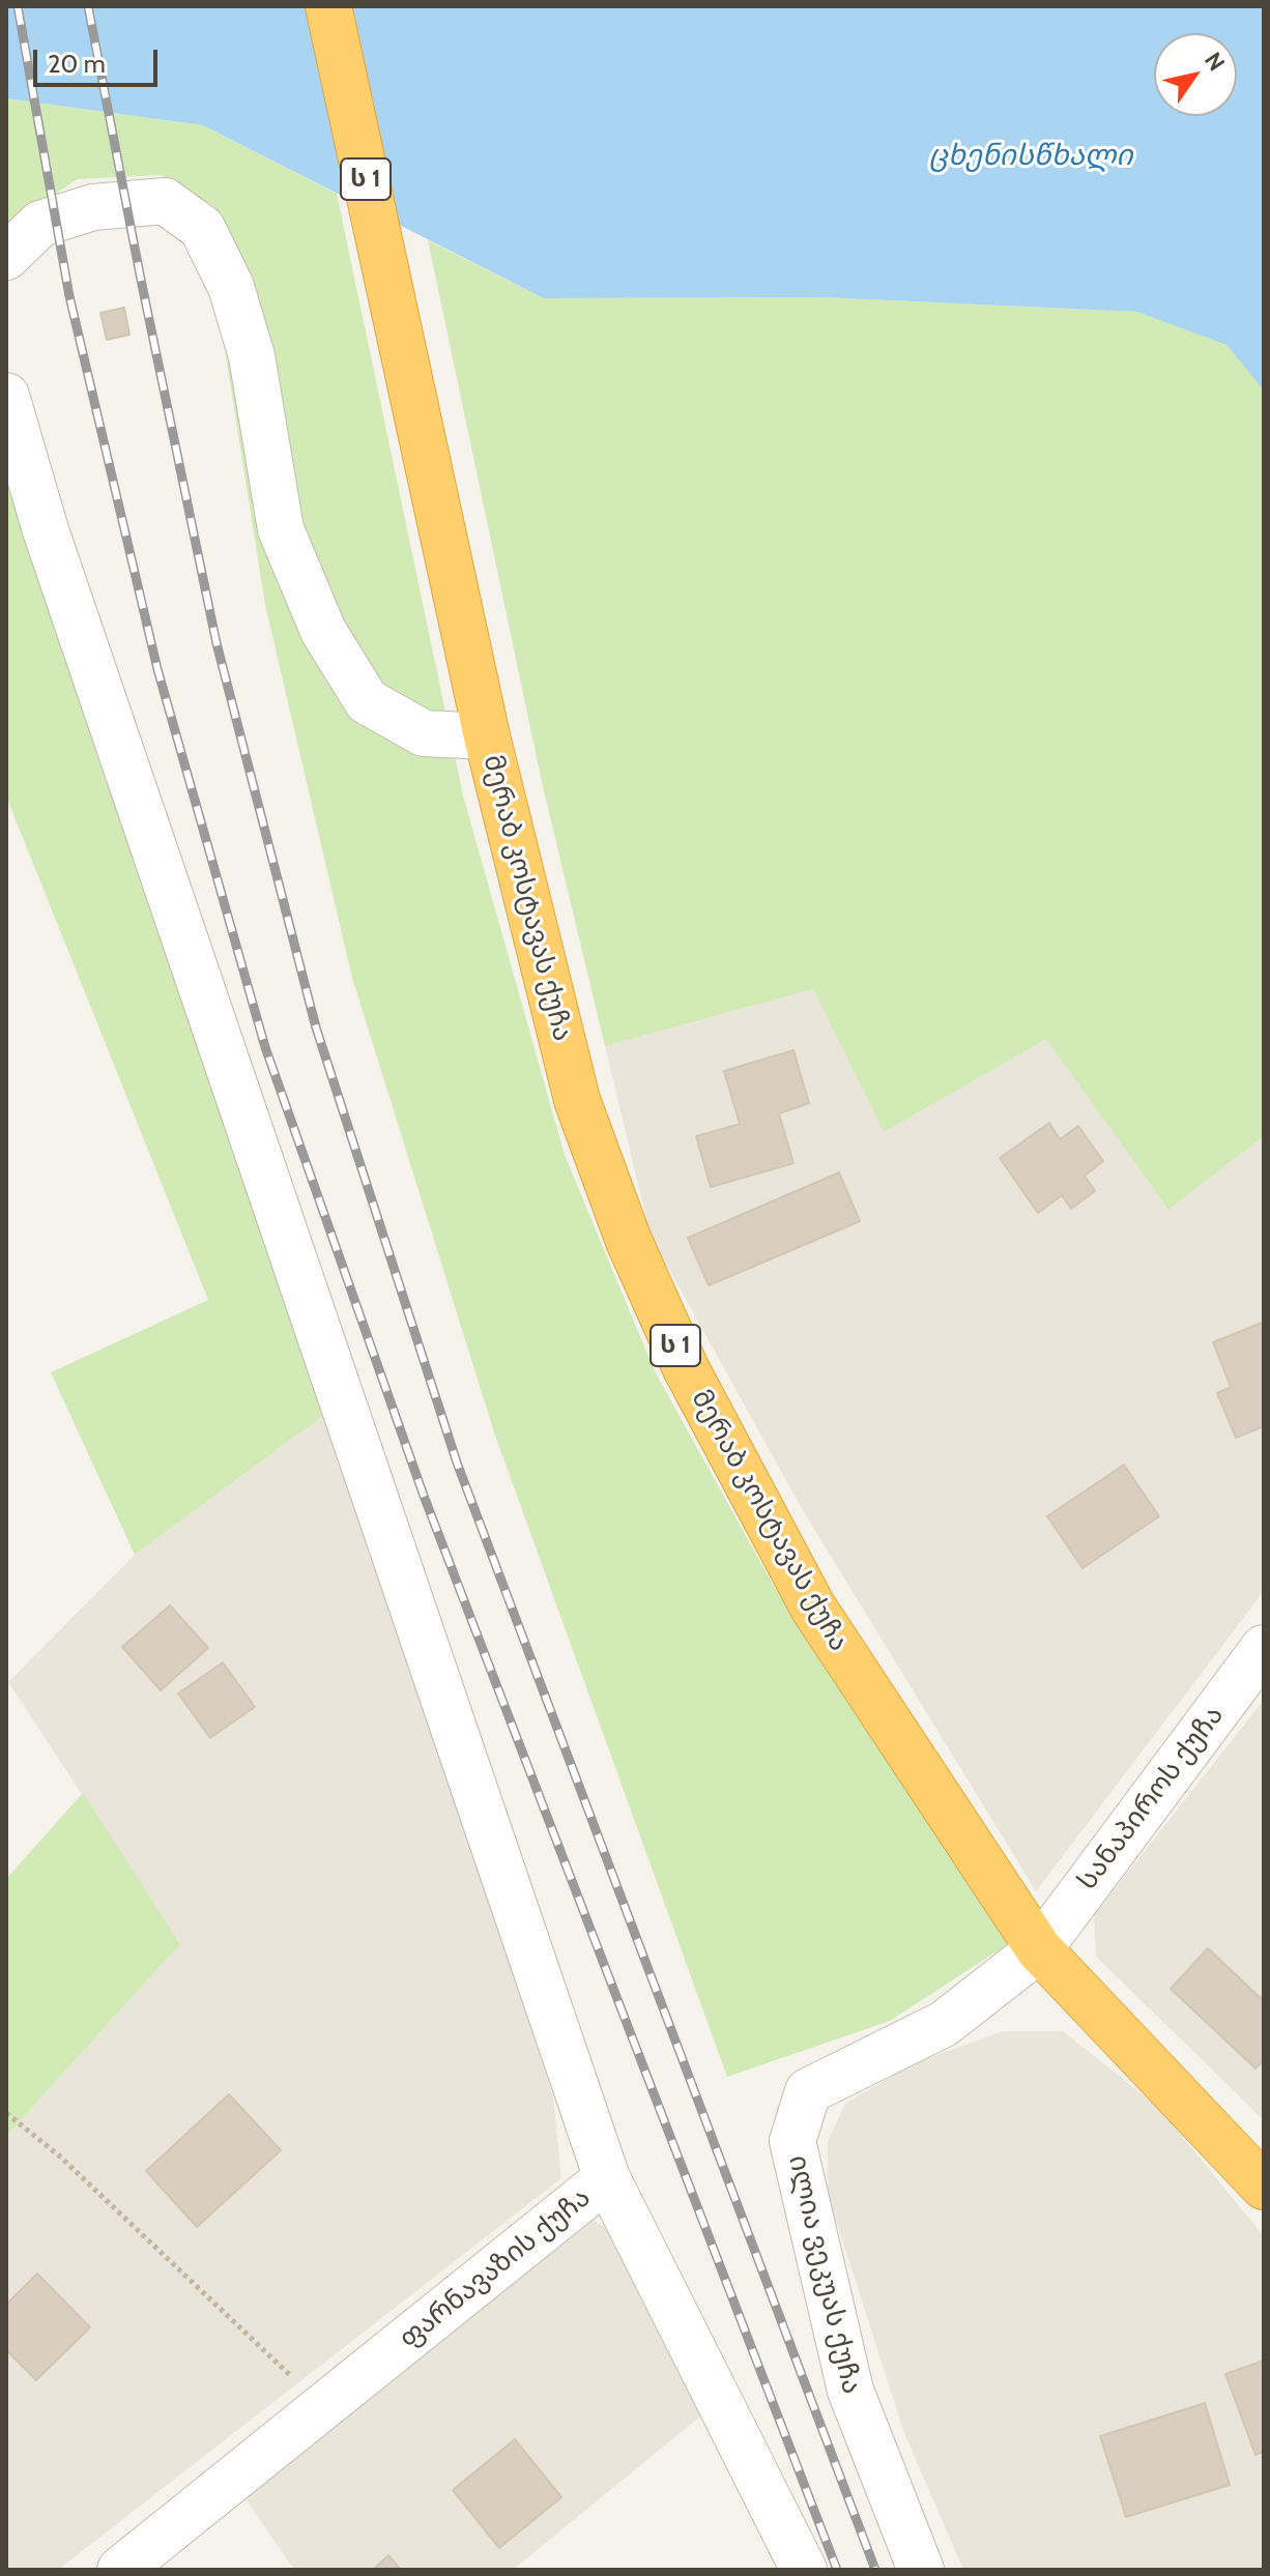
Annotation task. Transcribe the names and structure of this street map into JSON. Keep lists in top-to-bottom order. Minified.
{"streets":{"highway":["ს 1","მერაბ კოსტავას ქუჩა"],"street":["სანაპიროს ქუჩა","ფარნავაზის ქუჩა","ილია ვეკუას ქუჩა"]},"crossings":[["მერაბ კოსტავას ქუჩა","სანაპიროს ქუჩა"],["მერაბ კოსტავას ქუჩა","ილია ვეკუას ქუჩა"],["სანაპიროს ქუჩა","ილია ვეკუას ქუჩა"]],"water":["ცხენისწხალი"],"scale_bar":"20 m","north":"top right"}
